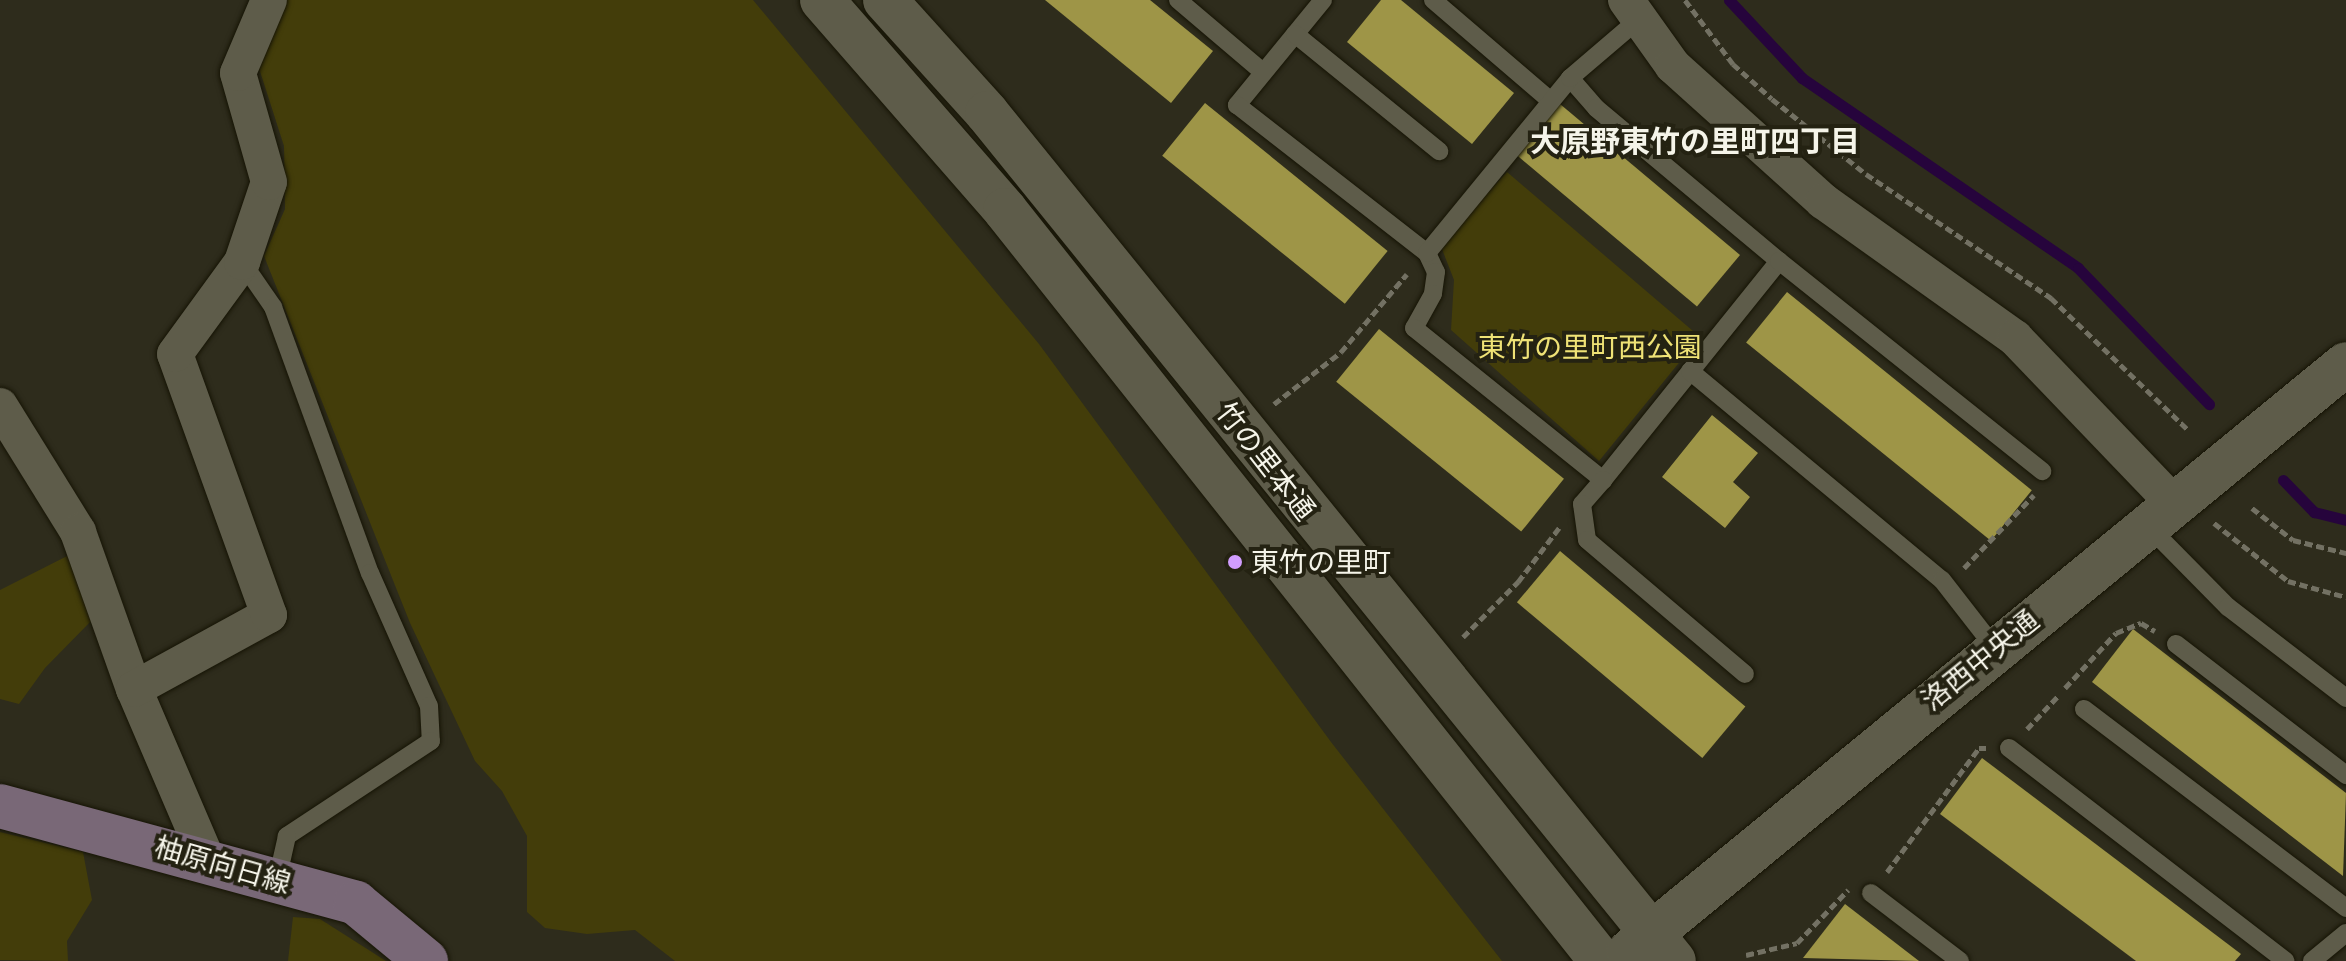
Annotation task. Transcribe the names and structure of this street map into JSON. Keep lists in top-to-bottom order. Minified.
{"streets":{"main road":["柚原向日線"],"street":["竹の里本通","洛西中央通"]},"crossings":[["竹の里本通","洛西中央通"]],"districts":["大原野東竹の里町四丁目"],"parks":["東竹の里町西公園"],"places":["東竹の里町"]}
